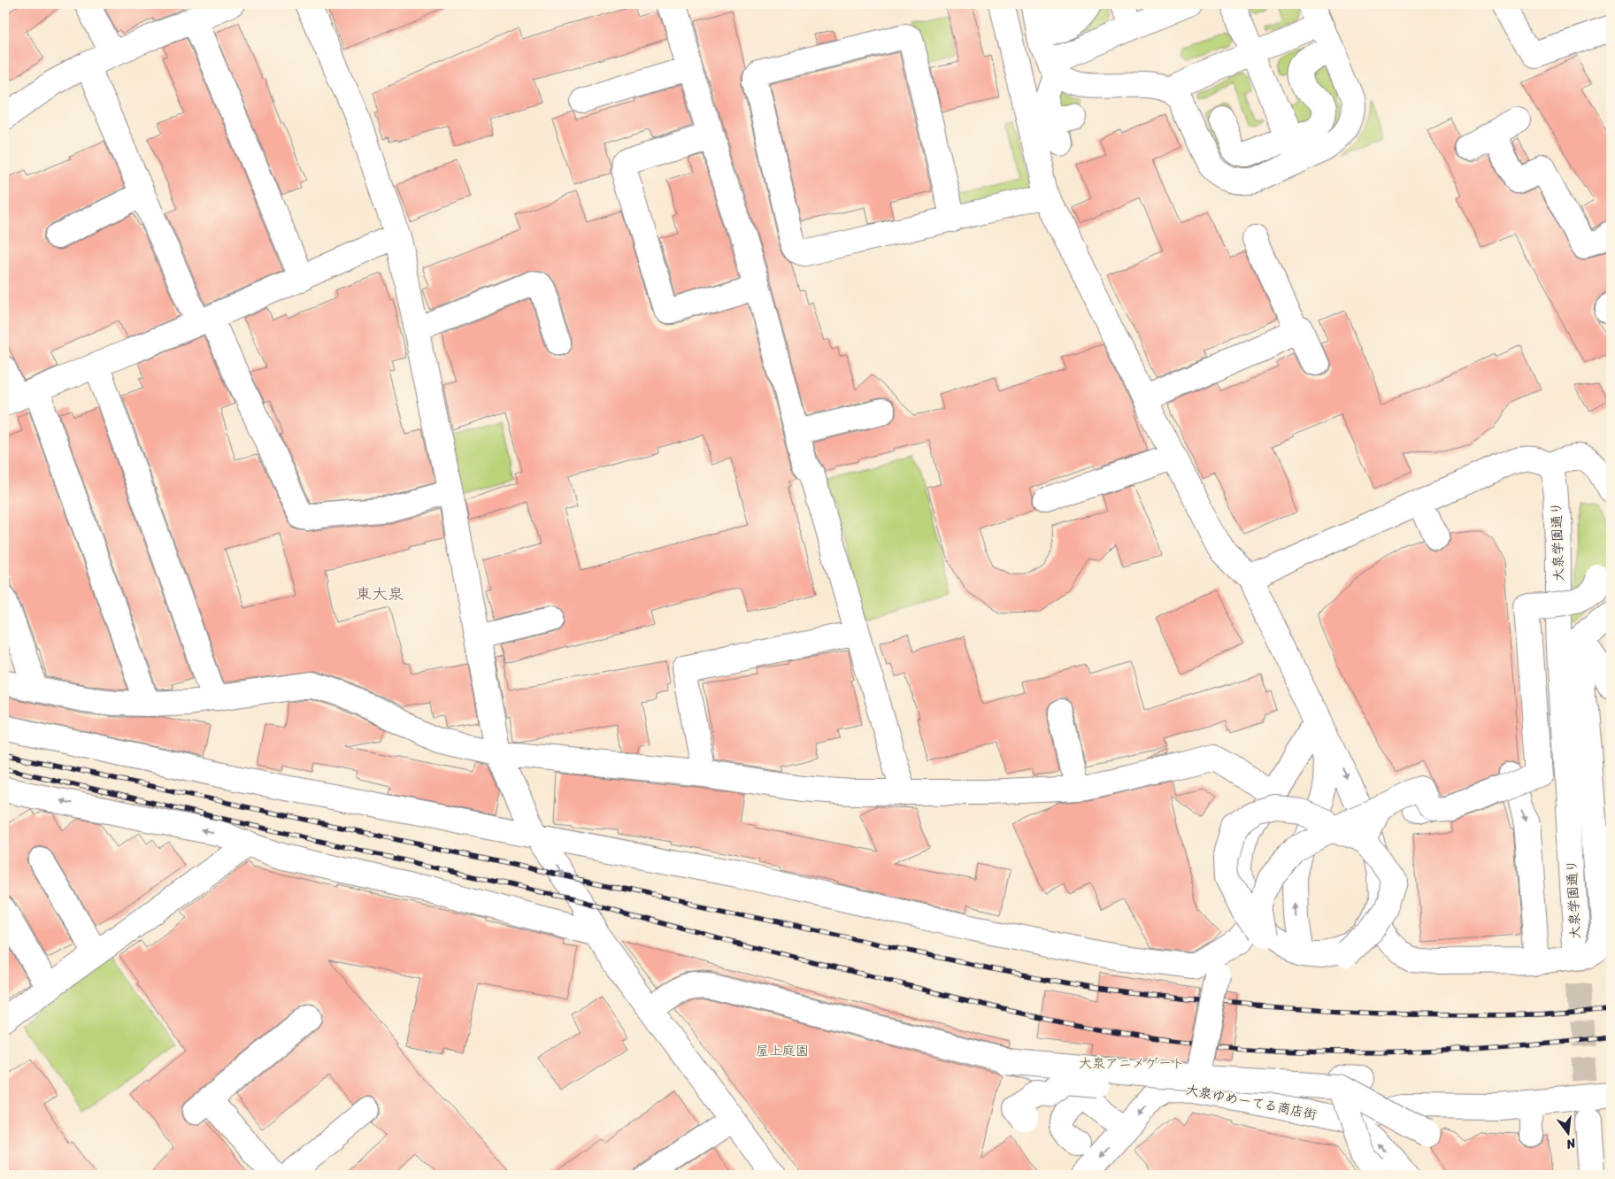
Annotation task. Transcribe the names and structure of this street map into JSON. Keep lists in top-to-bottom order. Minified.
{"streets":{"street":["大泉学園通り","大泉ゆめーてる商店街"]},"districts":["東大泉"],"parks":["屋上庭園","大泉アニメゲート"],"north":"bottom"}
